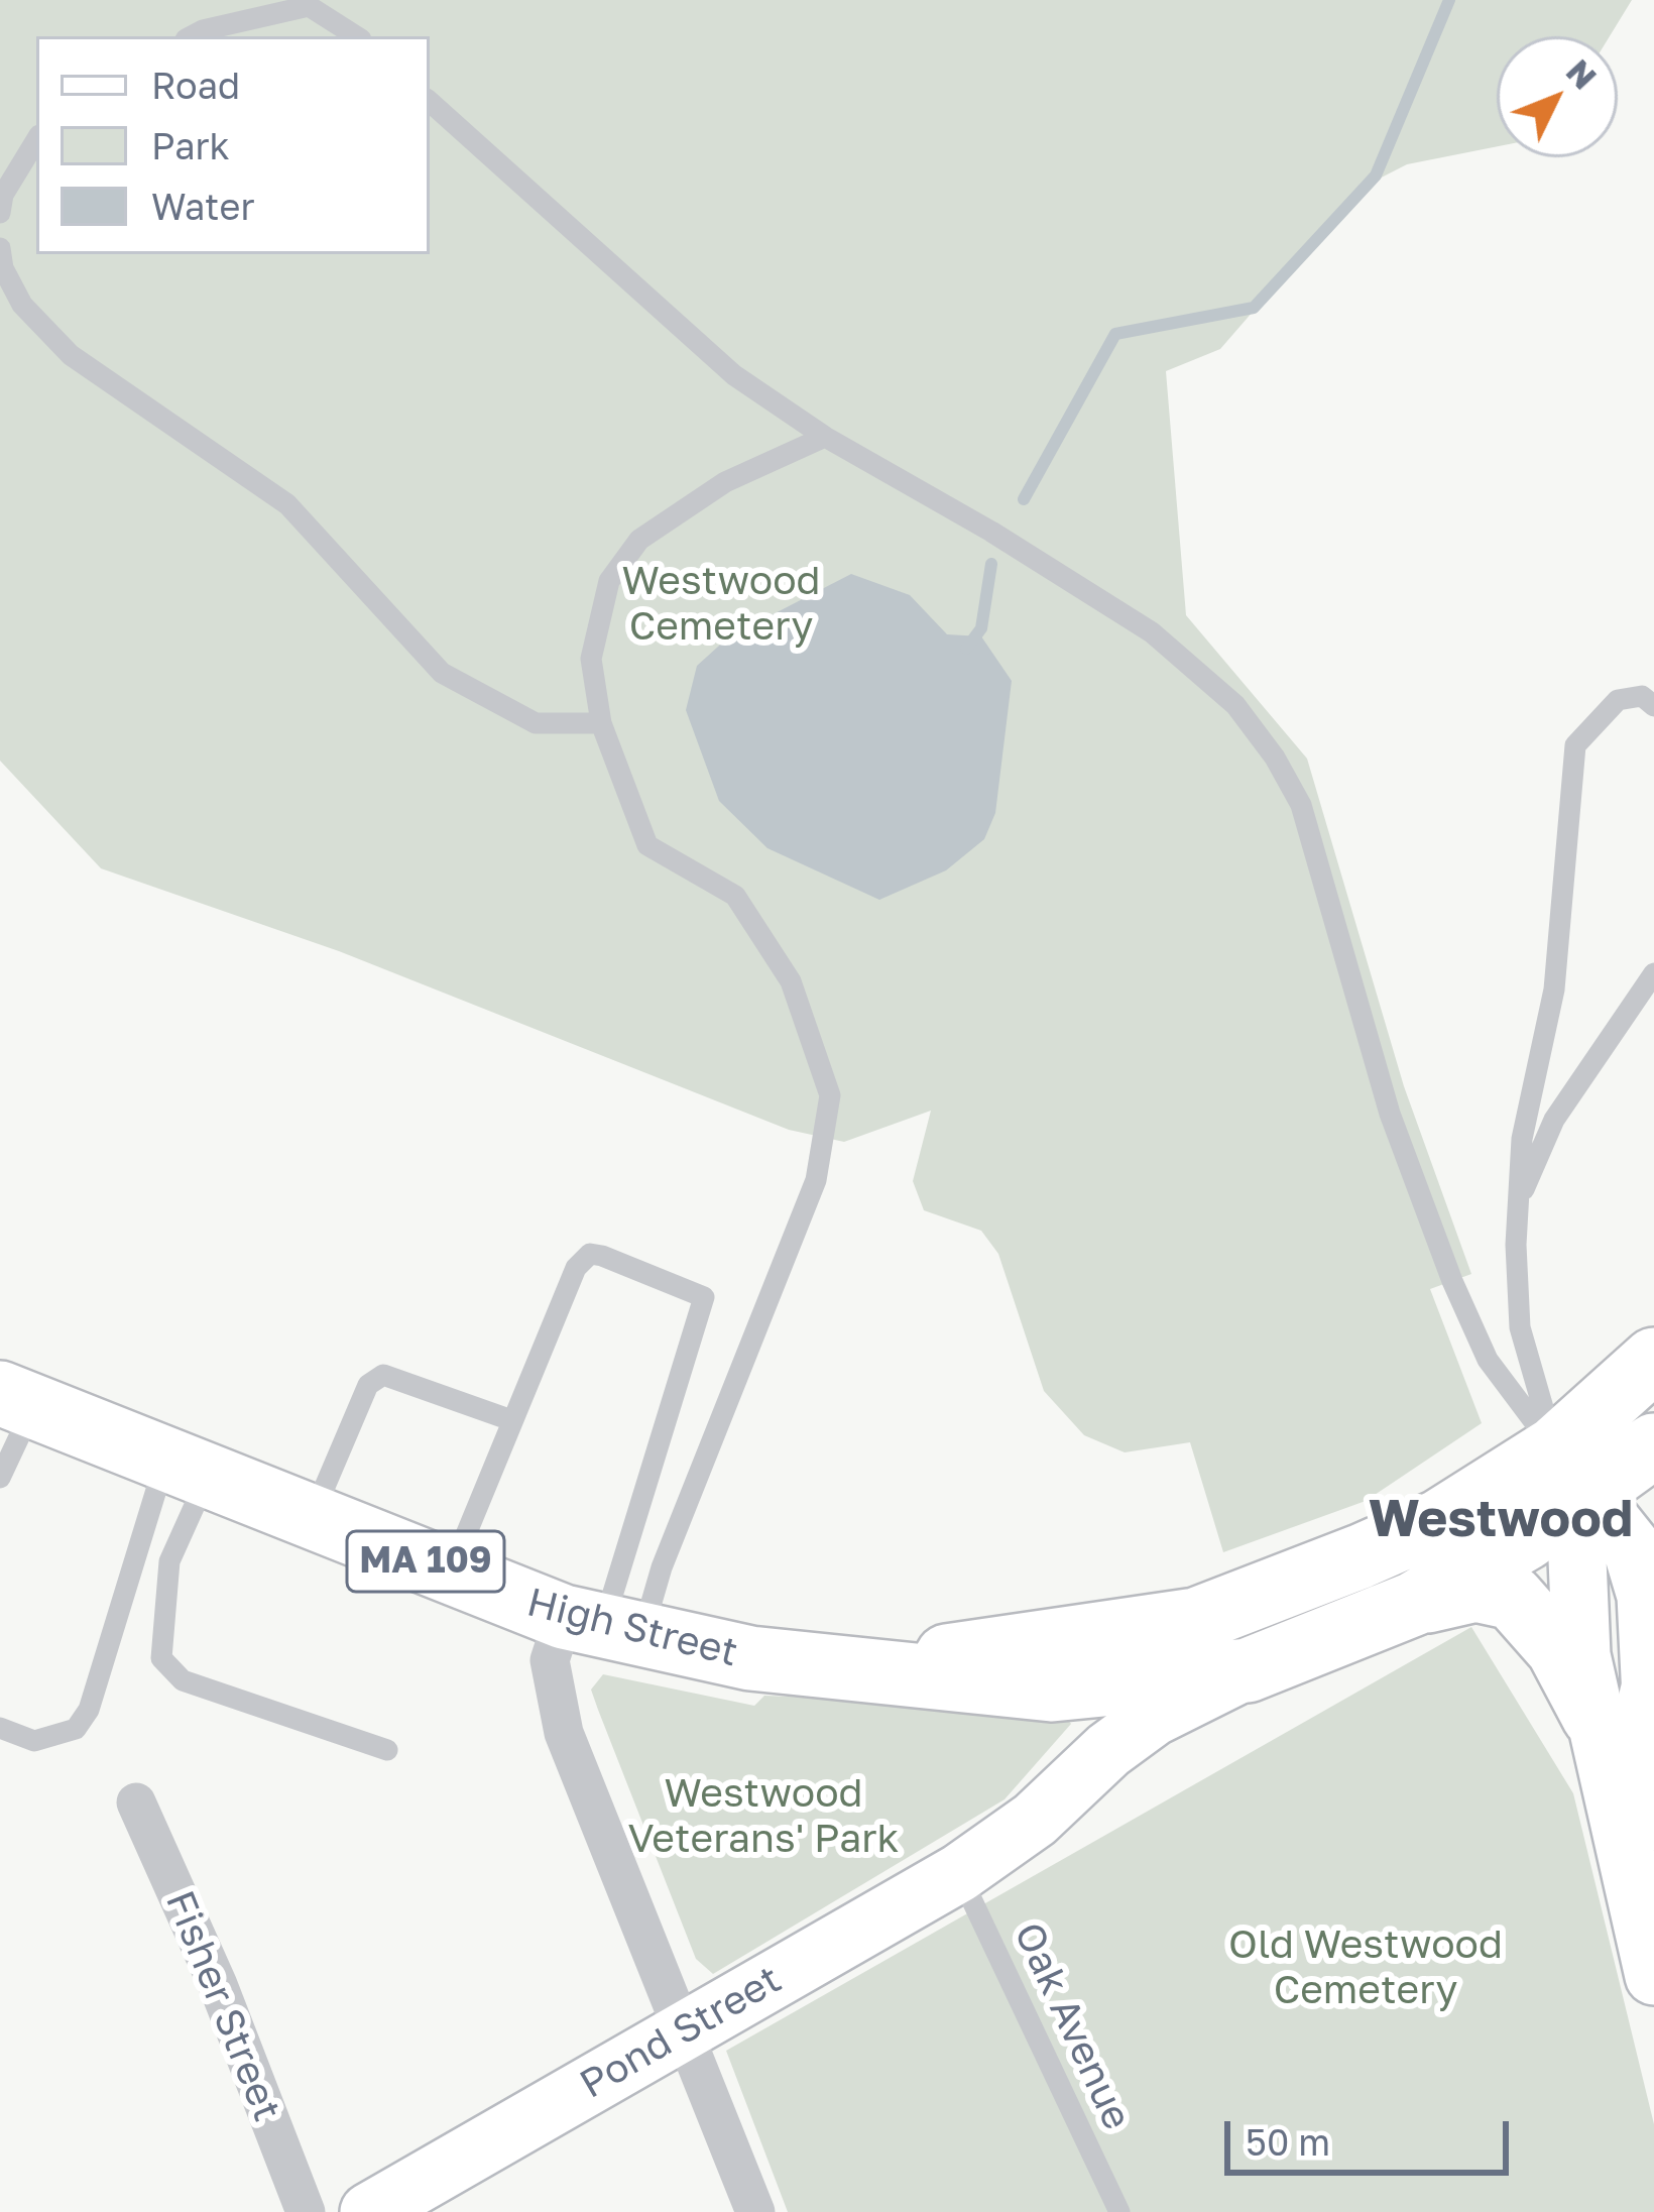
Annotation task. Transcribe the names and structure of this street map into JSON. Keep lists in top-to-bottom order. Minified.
{"streets":{"main road":["MA 109","High Street"],"street":["Fisher Street","Pond Street"],"lane":["Oak Avenue"]},"crossings":[["High Street","Pond Street"],["Oak Avenue","Pond Street"]],"districts":["Westwood"],"parks":["Westwood Cemetery","Westwood Veterans' Park","Old Westwood Cemetery"],"legend":["Road","Park","Water"],"scale_bar":"50 m","north":"top right"}
